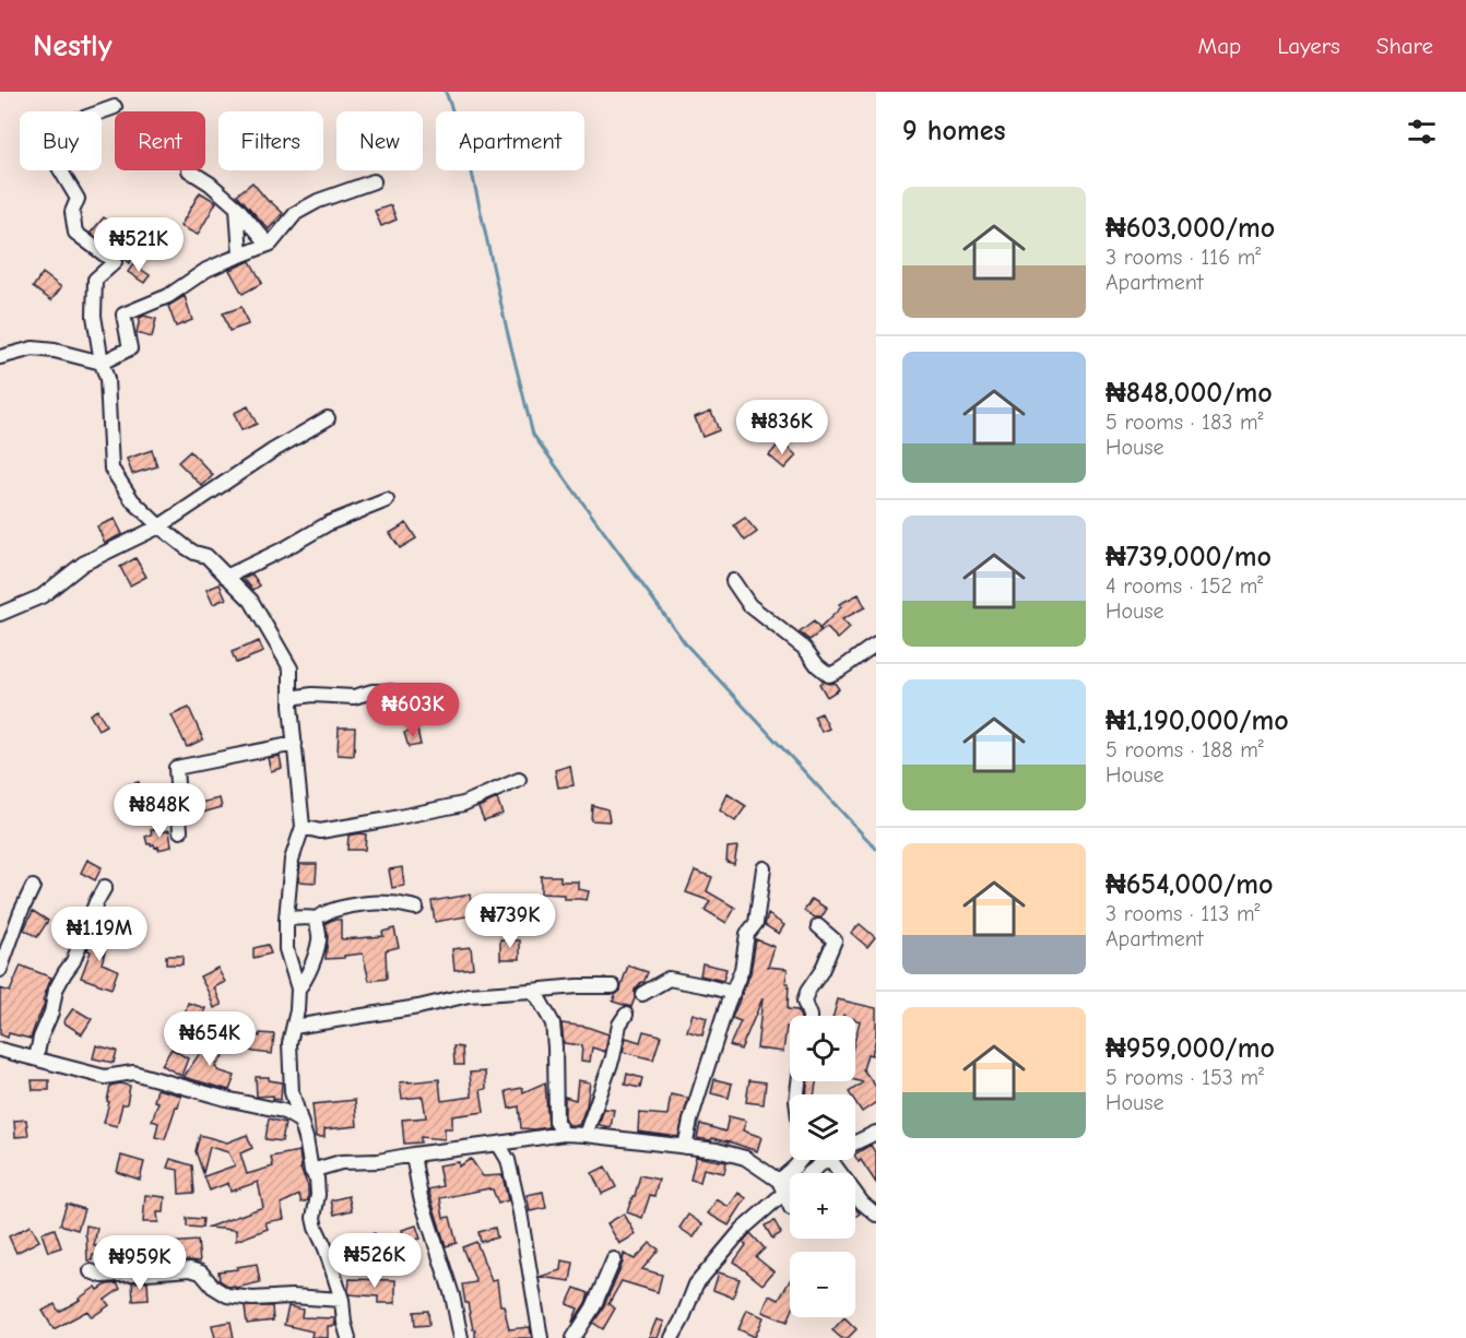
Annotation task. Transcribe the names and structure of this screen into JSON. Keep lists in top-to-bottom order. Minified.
{"page":{"header":"Nestly","nav":["Map","Layers","Share"],"heading":"9 homes","chip":["Buy","Rent","Filters","New","Apartment"],"list":[{"name":"₦603,000/mo","note":"3 rooms · 116 m² · Apartment"},{"name":"₦848,000/mo","note":"5 rooms · 183 m² · House"},{"name":"₦739,000/mo","note":"4 rooms · 152 m² · House"},{"name":"₦1,190,000/mo","note":"5 rooms · 188 m² · House"},{"name":"₦654,000/mo","note":"3 rooms · 113 m² · Apartment"},{"name":"₦959,000/mo","note":"5 rooms · 153 m² · House"}],"price":["₦521K","₦836K","₦603K","₦848K","₦739K","₦1.19M","₦654K","₦526K","₦959K"],"map_buttons":["+","−"]}}
